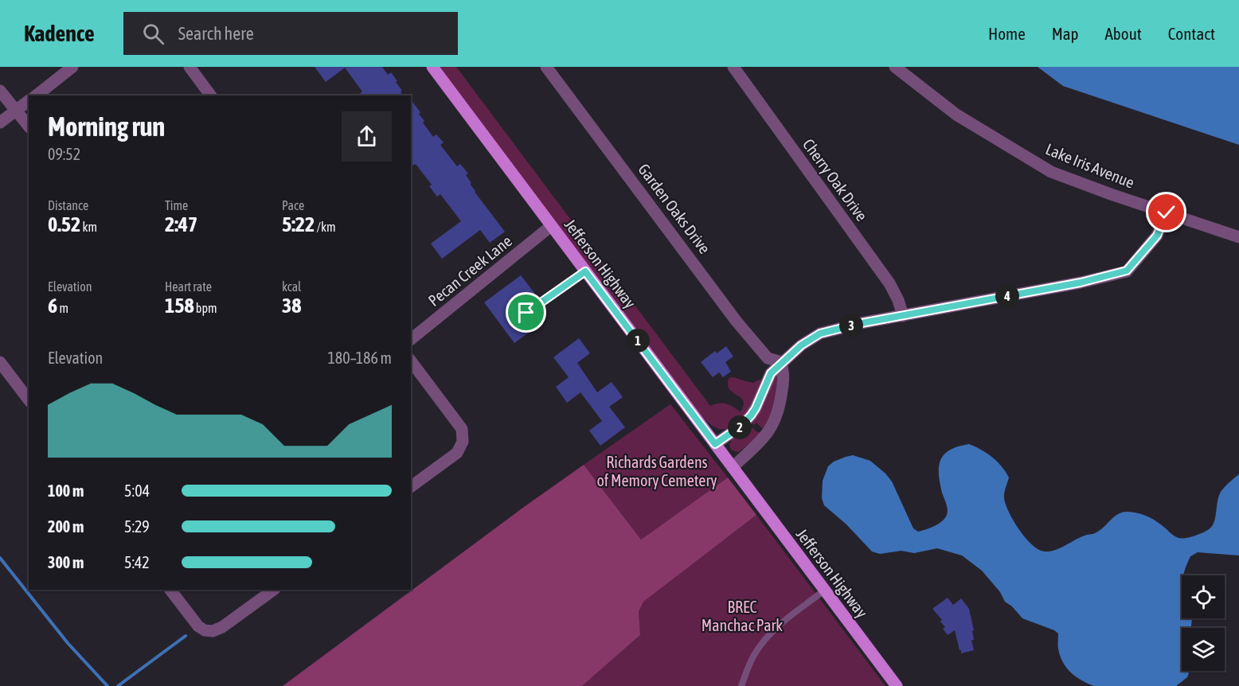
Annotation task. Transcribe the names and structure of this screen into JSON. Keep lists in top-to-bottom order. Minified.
{"streets":{"main road":["Jefferson Highway"],"street":["Lake Iris Avenue","Cherry Oak Drive","Garden Oaks Drive","Pecan Creek Lane"]},"crossings":[["Jefferson Highway","Pecan Creek Lane"]],"parks":["Richards Gardens of Memory Cemetery","BREC Manchac Park"],"page":{"header":"Kadence","search":"Search here","nav":["Home","Map","About","Contact"],"heading":["Morning run","09:52"],"stats":[["Distance","0.52 km"],["Time","2:47"],["Pace","5:22 /km"],["Elevation","6 m"],["Heart rate","158 bpm"],["kcal","38"]],"pins":["4","3","1","2"],"chart":["Elevation","180–186 m"],"list":[{"name":"100 m","note":"5:04"},{"name":"200 m","note":"5:29"},{"name":"300 m","note":"5:42"}]}}
